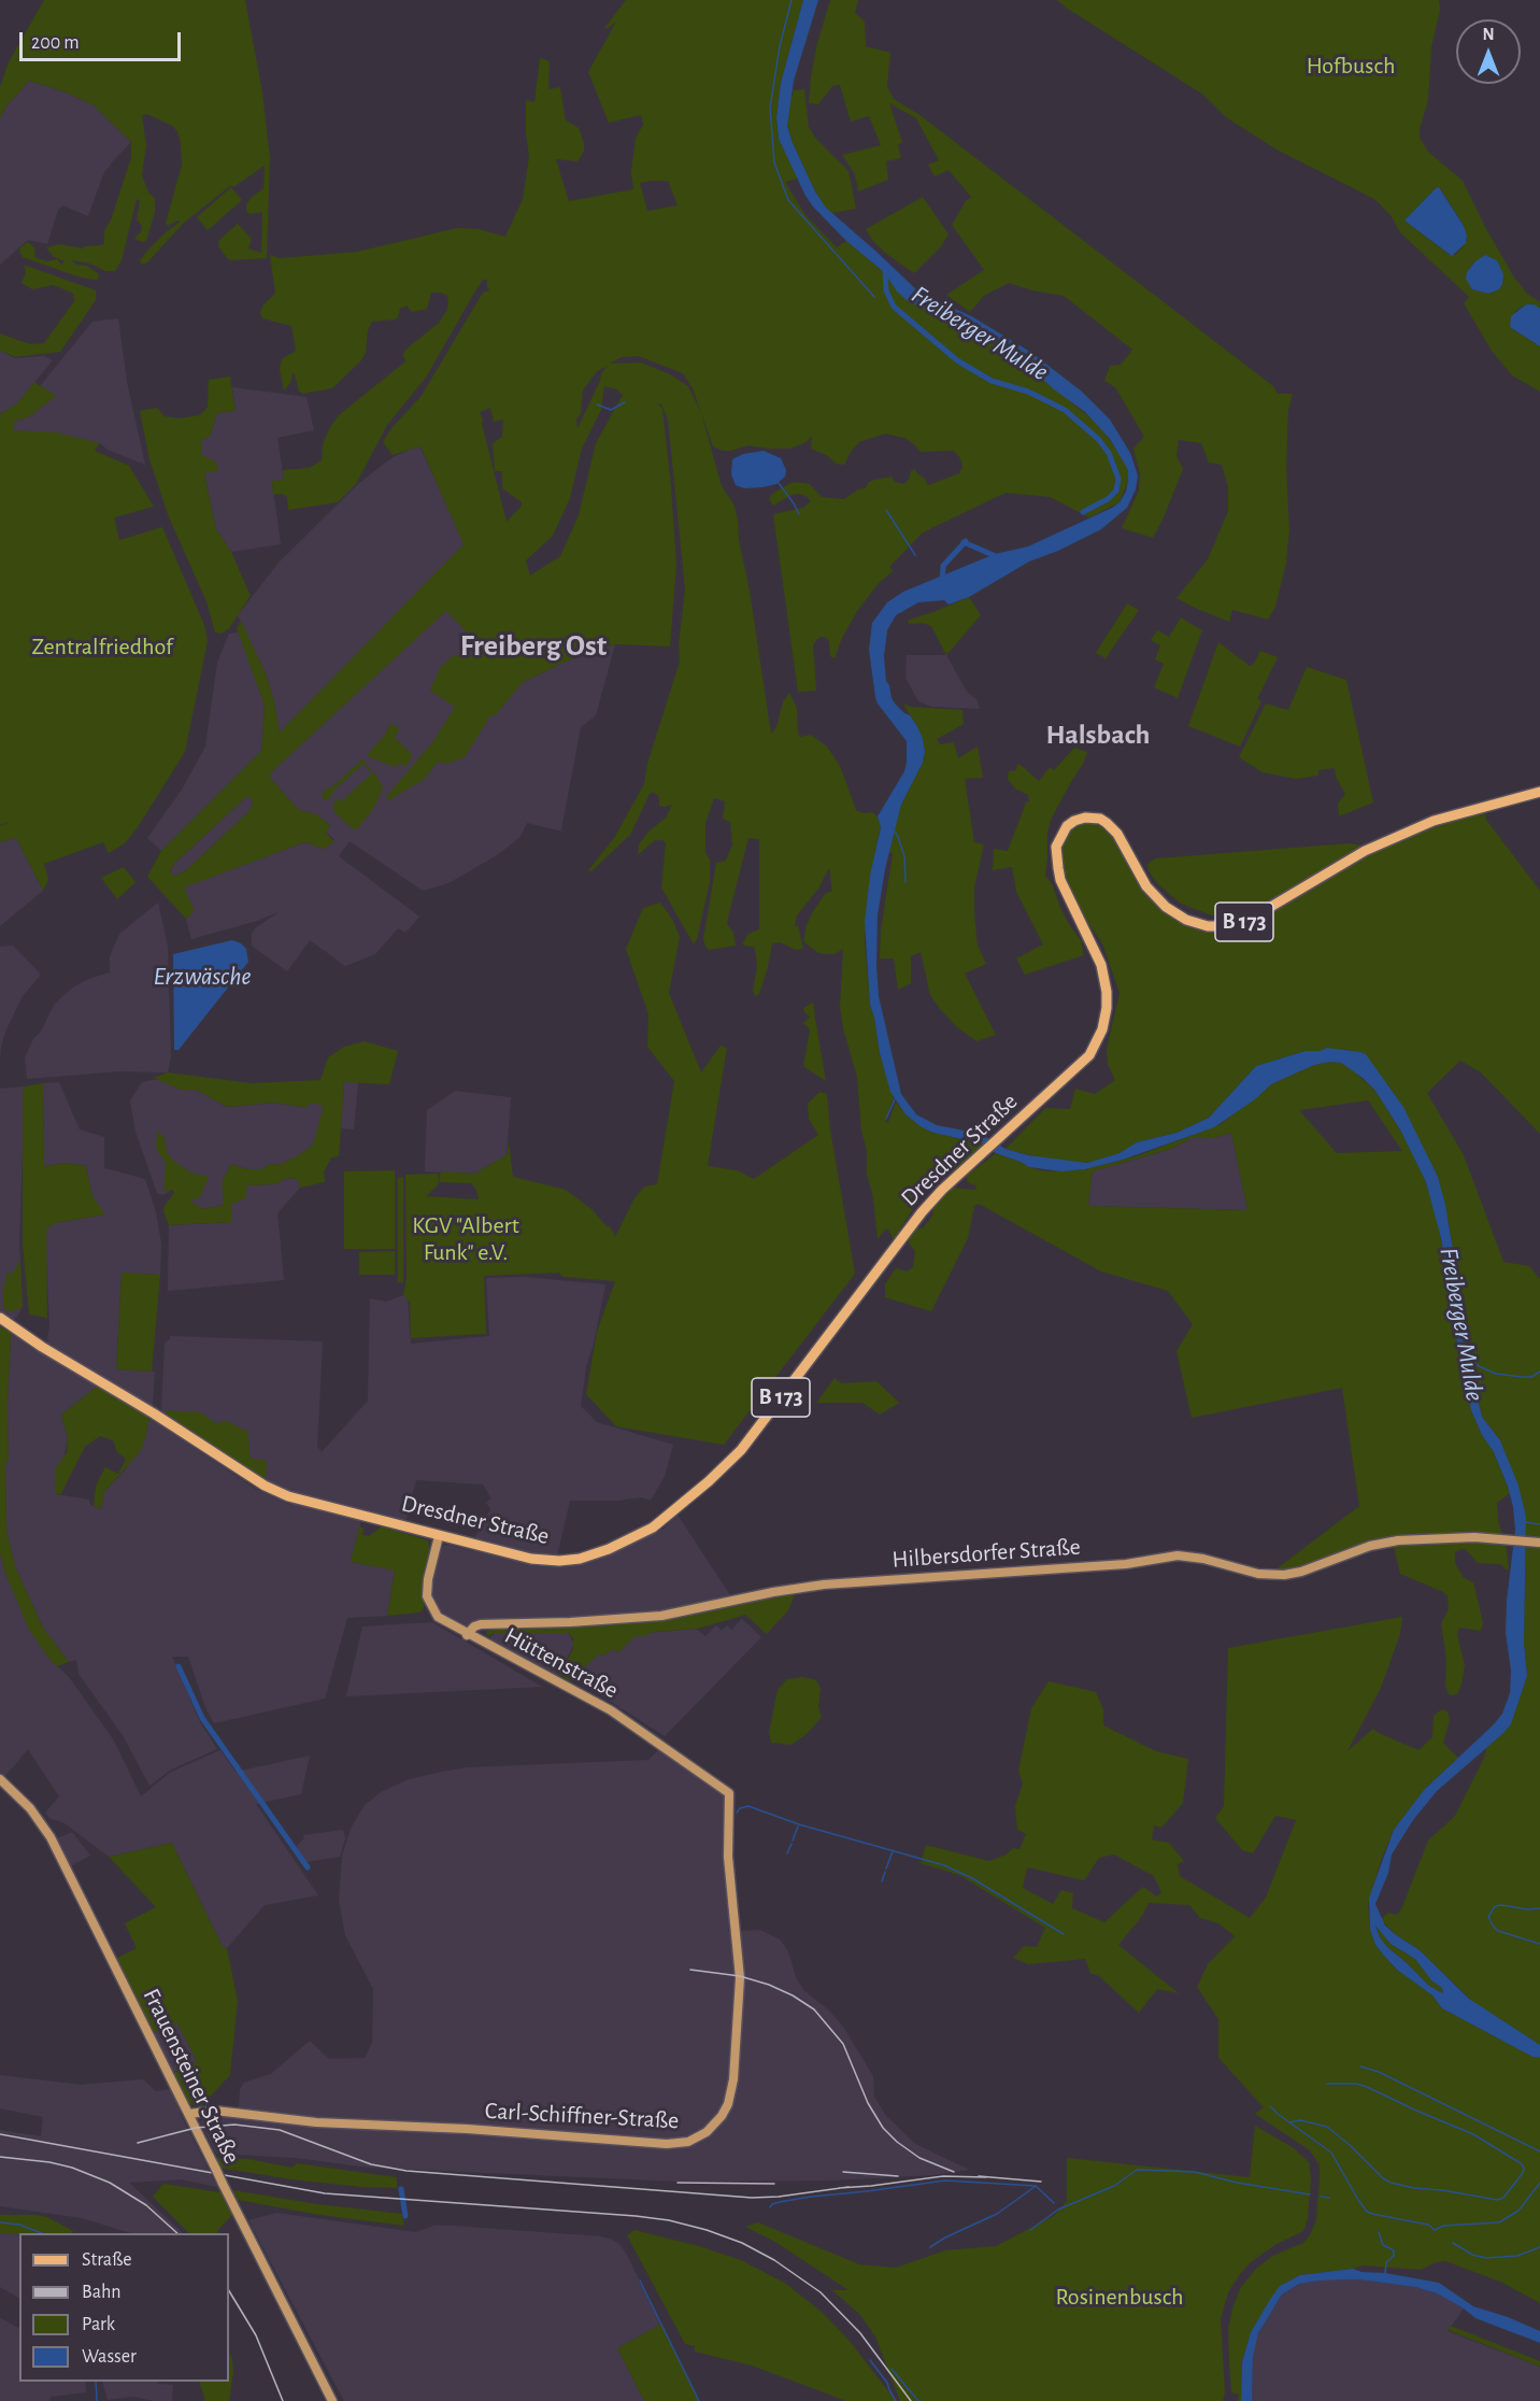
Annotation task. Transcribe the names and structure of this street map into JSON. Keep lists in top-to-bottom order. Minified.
{"streets":{"main road":["B 173","Dresdner Straße","Hilbersdorfer Straße","Hüttenstraße","Frauensteiner Straße","Carl-Schiffner-Straße"]},"crossings":[["B 173","Dresdner Straße"],["Dresdner Straße","Hüttenstraße"],["Hilbersdorfer Straße","Hüttenstraße"],["Hüttenstraße","Carl-Schiffner-Straße"],["Frauensteiner Straße","Carl-Schiffner-Straße"]],"districts":["Freiberg Ost","Halsbach"],"water":["Freiberger Mulde","Erzwäsche"],"parks":["Hofbusch","Zentralfriedhof","KGV \"Albert Funk\" e.V.","Rosinenbusch"],"legend":["Straße","Bahn","Park","Wasser"],"scale_bar":"200 m","north":"top"}
